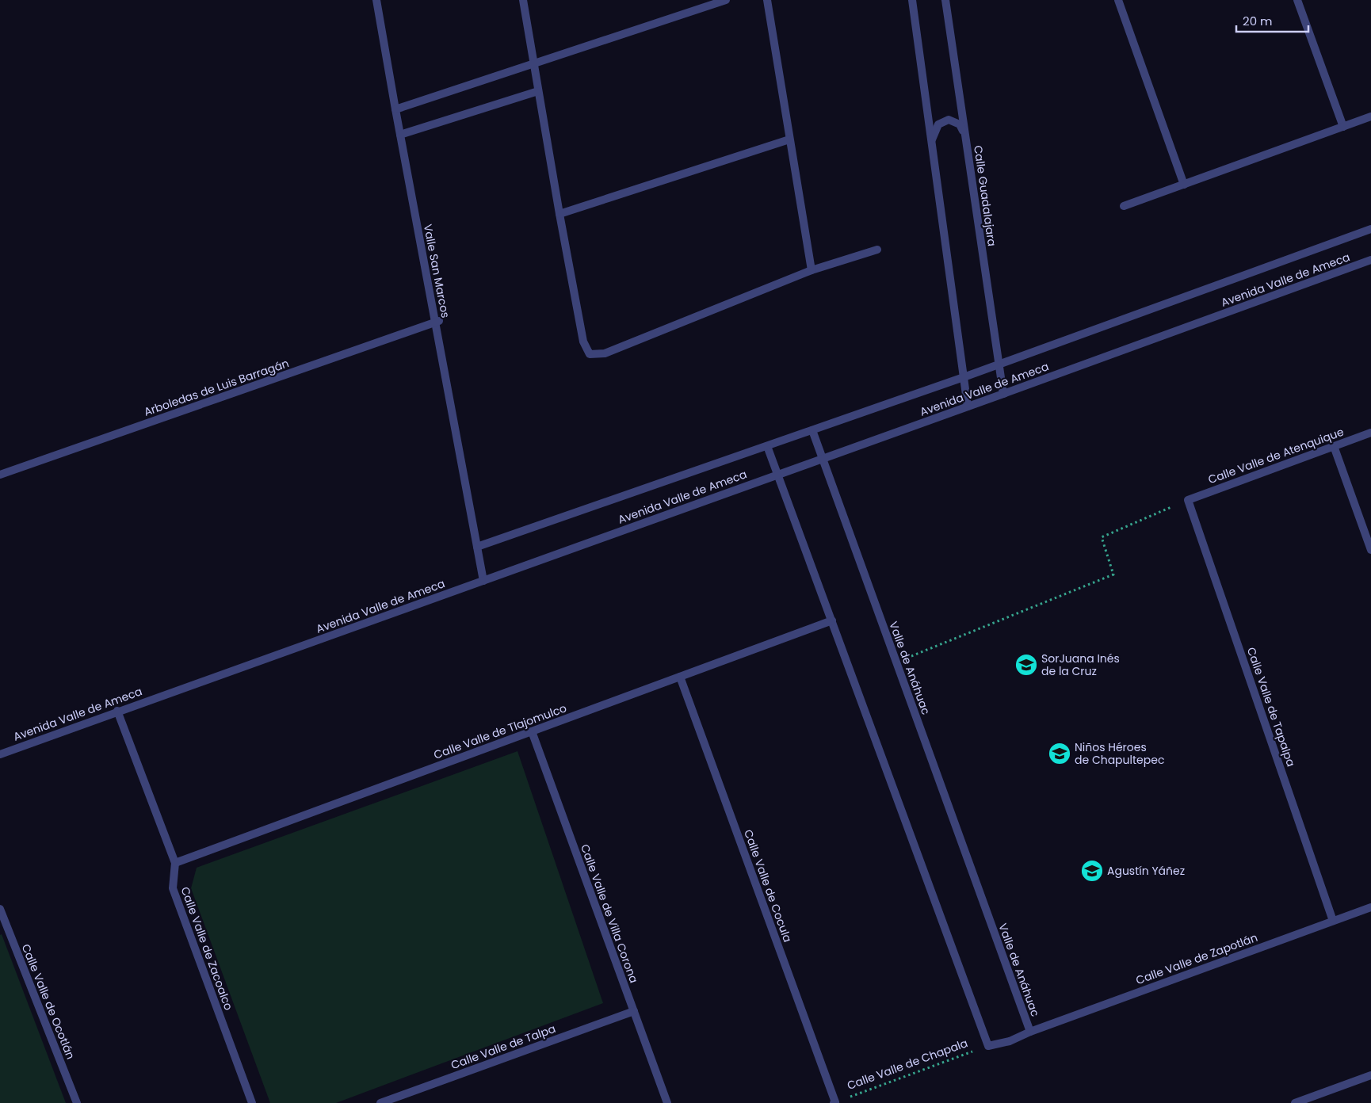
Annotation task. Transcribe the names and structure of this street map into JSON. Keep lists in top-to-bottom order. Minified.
{"streets":{"street":["Calle Guadalajara","Valle San Marcos","Avenida Valle de Ameca","Arboledas de Luis Barragán","Calle Valle de Atenquique","Valle de Anáhuac","Calle Valle de Tapalpa","Calle Valle de Tlajomulco","Calle Valle de Cocula","Calle Valle de Villa Corona","Calle Valle de Zacoalco","Calle Valle de Zapotlán","Calle Valle de Ocotlán","Calle Valle de Talpa"],"path":["Calle Valle de Chapala"]},"crossings":[["Calle Guadalajara","Avenida Valle de Ameca"],["Valle San Marcos","Avenida Valle de Ameca"],["Valle San Marcos","Arboledas de Luis Barragán"],["Avenida Valle de Ameca","Valle de Anáhuac"],["Avenida Valle de Ameca","Calle Valle de Zacoalco"],["Calle Valle de Atenquique","Calle Valle de Tapalpa"],["Valle de Anáhuac","Calle Valle de Zapotlán"],["Valle de Anáhuac","Calle Valle de Chapala"],["Calle Valle de Tapalpa","Calle Valle de Zapotlán"],["Calle Valle de Tlajomulco","Calle Valle de Cocula"],["Calle Valle de Tlajomulco","Calle Valle de Villa Corona"],["Calle Valle de Tlajomulco","Calle Valle de Zacoalco"],["Calle Valle de Cocula","Calle Valle de Chapala"],["Calle Valle de Villa Corona","Calle Valle de Talpa"]],"places":{"school or university":["SorJuana Inés de la Cruz","Niños Héroes de Chapultepec","Agustín Yáñez"]},"scale_bar":"20 m"}
